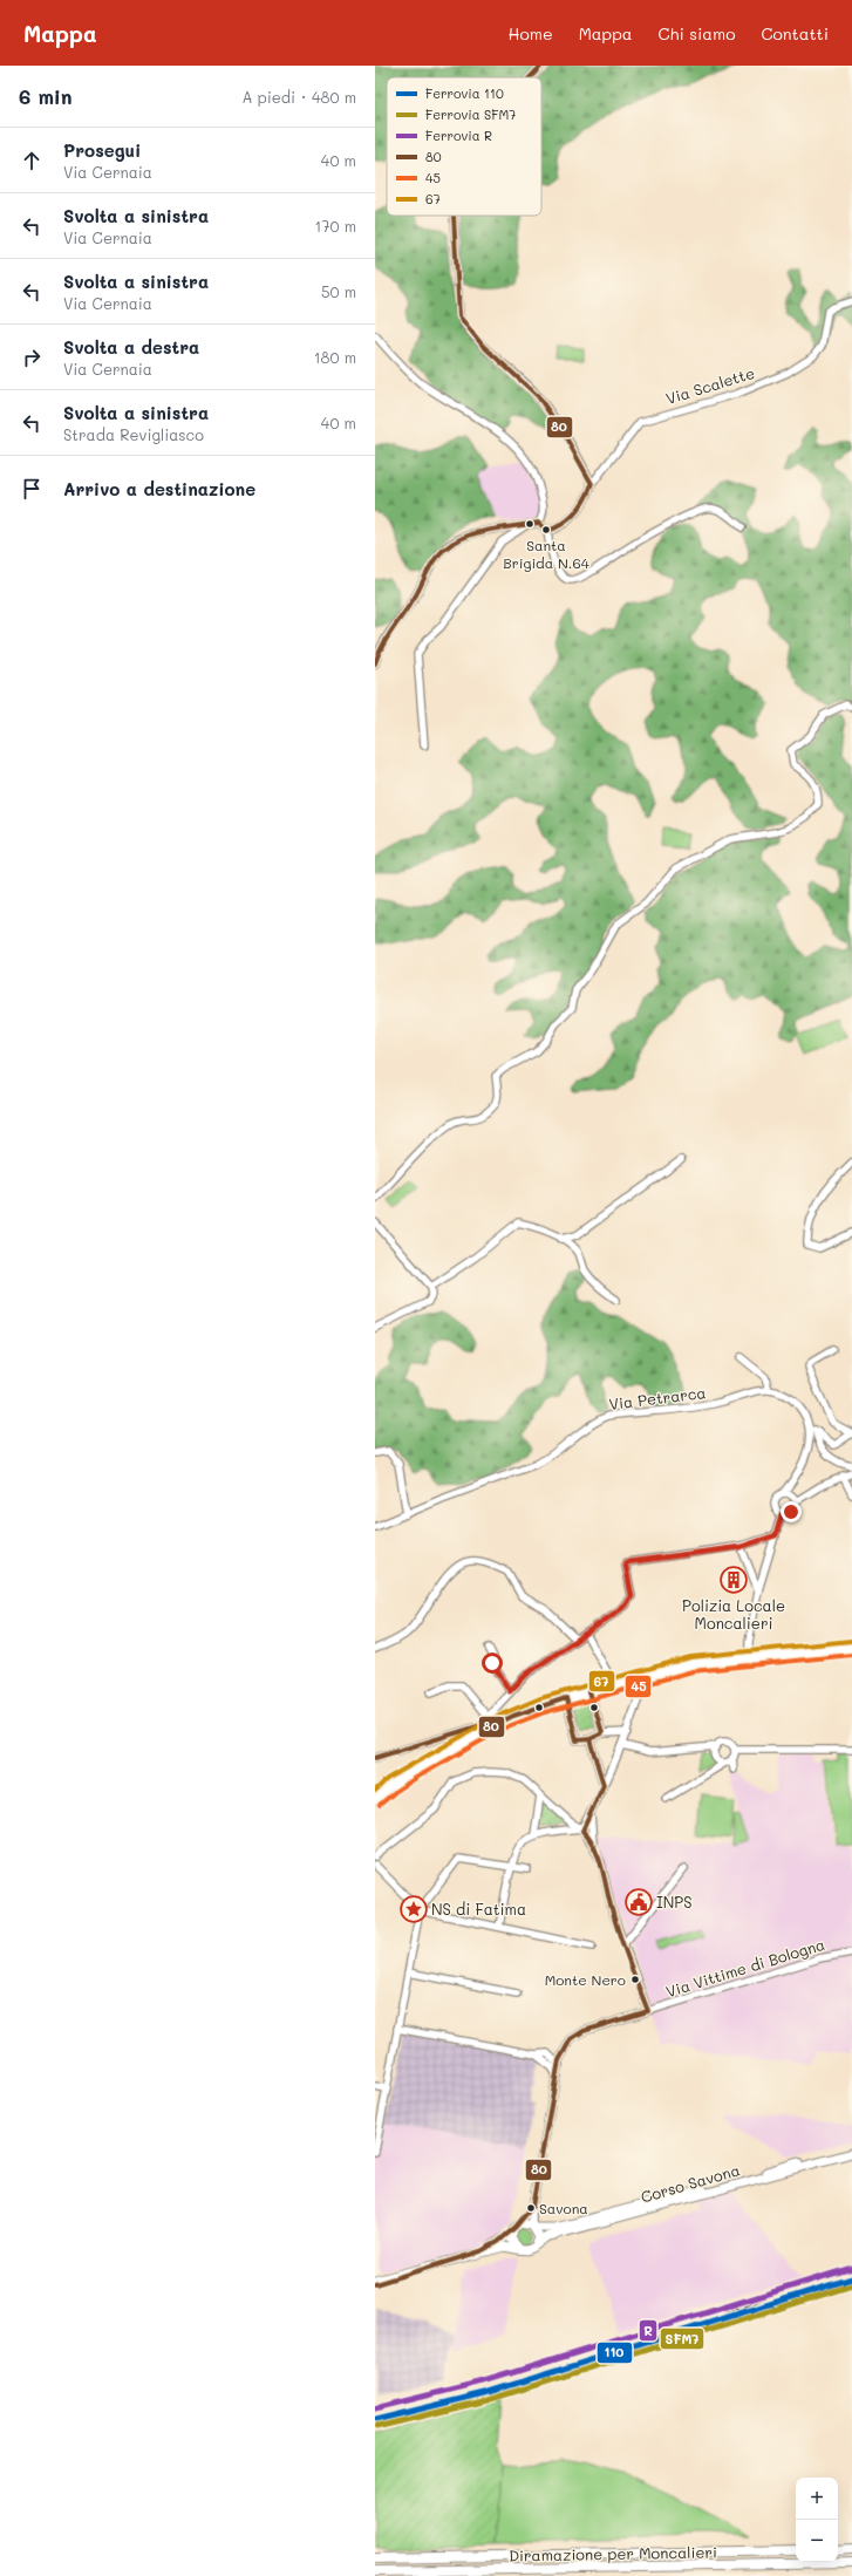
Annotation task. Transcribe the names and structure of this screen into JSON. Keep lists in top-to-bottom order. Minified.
{"streets":{"highway":["Diramazione per Moncalieri"],"main road":["Corso Savona"],"street":["Via Scalette","Via Petrarca","Via Vittime di Bologna"]},"places":{"other":["Santa Brigida N.64","Monte Nero","Savona"],"building":["Polizia Locale Moncalieri"],"public building":["INPS"],"place":["NS di Fatima"]},"lines":["transit line 80","transit line 67","transit line 45","rail line R","rail line 110","rail line SFM7"],"legend":["Ferrovia 110","Ferrovia SFM7","Ferrovia R","80","45","67"],"page":{"header":"Mappa","nav":["Home","Mappa","Chi siamo","Contatti"],"heading":["6 min","A piedi · 480 m"],"list":[["Prosegui","Via Cernaia","40 m"],["Svolta a sinistra","Via Cernaia","170 m"],["Svolta a sinistra","Via Cernaia","50 m"],["Svolta a destra","Via Cernaia","180 m"],["Svolta a sinistra","Strada Revigliasco","40 m"],"Arrivo a destinazione"],"map_buttons":["+","−"]}}
